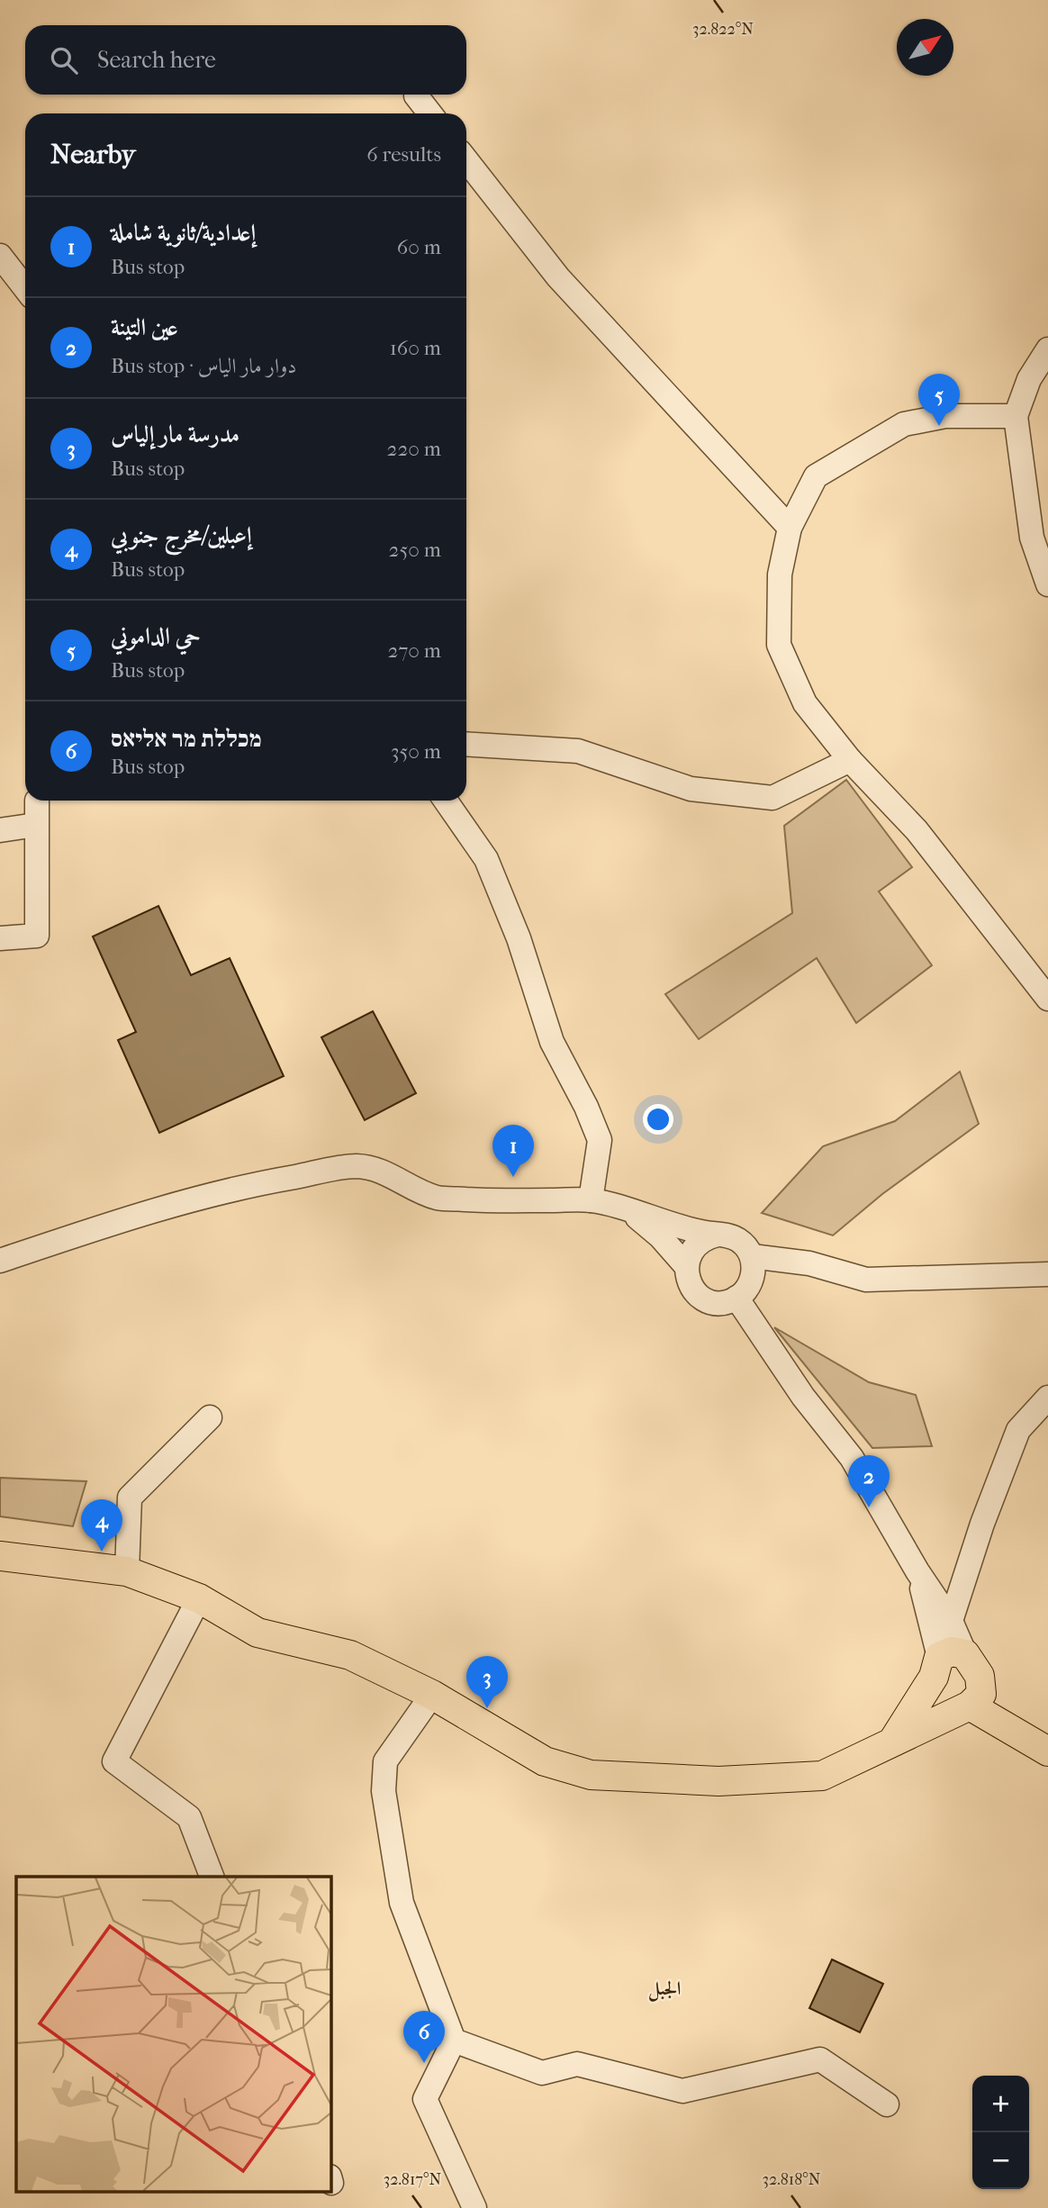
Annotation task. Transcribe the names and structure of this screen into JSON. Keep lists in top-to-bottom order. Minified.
{"districts":["الجبل"],"north":"top right","page":{"search":"Search here","heading":["Nearby","6 results"],"list":[{"mark":"1","name":"إعدادية/ثانوية شاملة","note":"Bus stop","value":"60 m"},{"mark":"2","name":"عين التينة","note":"Bus stop · دوار مار الياس","value":"160 m"},{"mark":"3","name":"مدرسة مار إلياس","note":"Bus stop","value":"220 m"},{"mark":"4","name":"إعبلين/مخرج جنوبي","note":"Bus stop","value":"250 m"},{"mark":"5","name":"حي الداموني","note":"Bus stop","value":"270 m"},{"mark":"6","name":"מכללת מר אליאס","note":"Bus stop","value":"350 m"}],"pins":["5","1","2","4","3","6"],"map_buttons":["+","−"]},"coordinates":["32.822°N","32.817°N","32.818°N"]}
